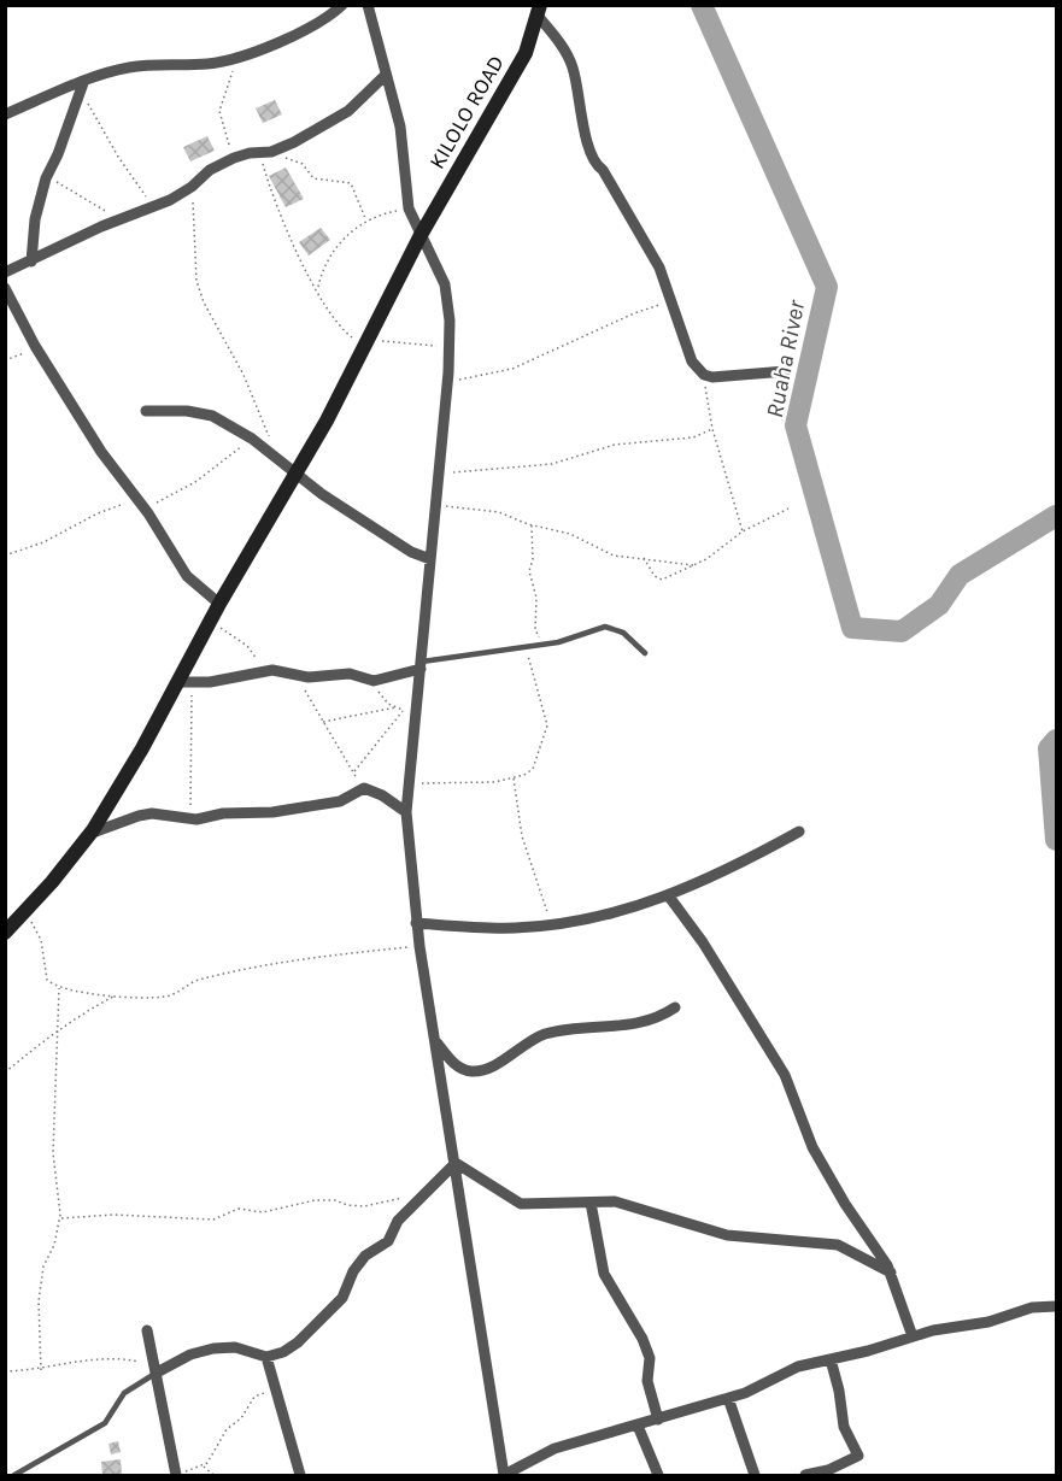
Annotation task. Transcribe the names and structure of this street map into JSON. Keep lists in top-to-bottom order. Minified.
{"streets":{"main road":["KILOLO ROAD"]},"water":["Ruaha River"]}
